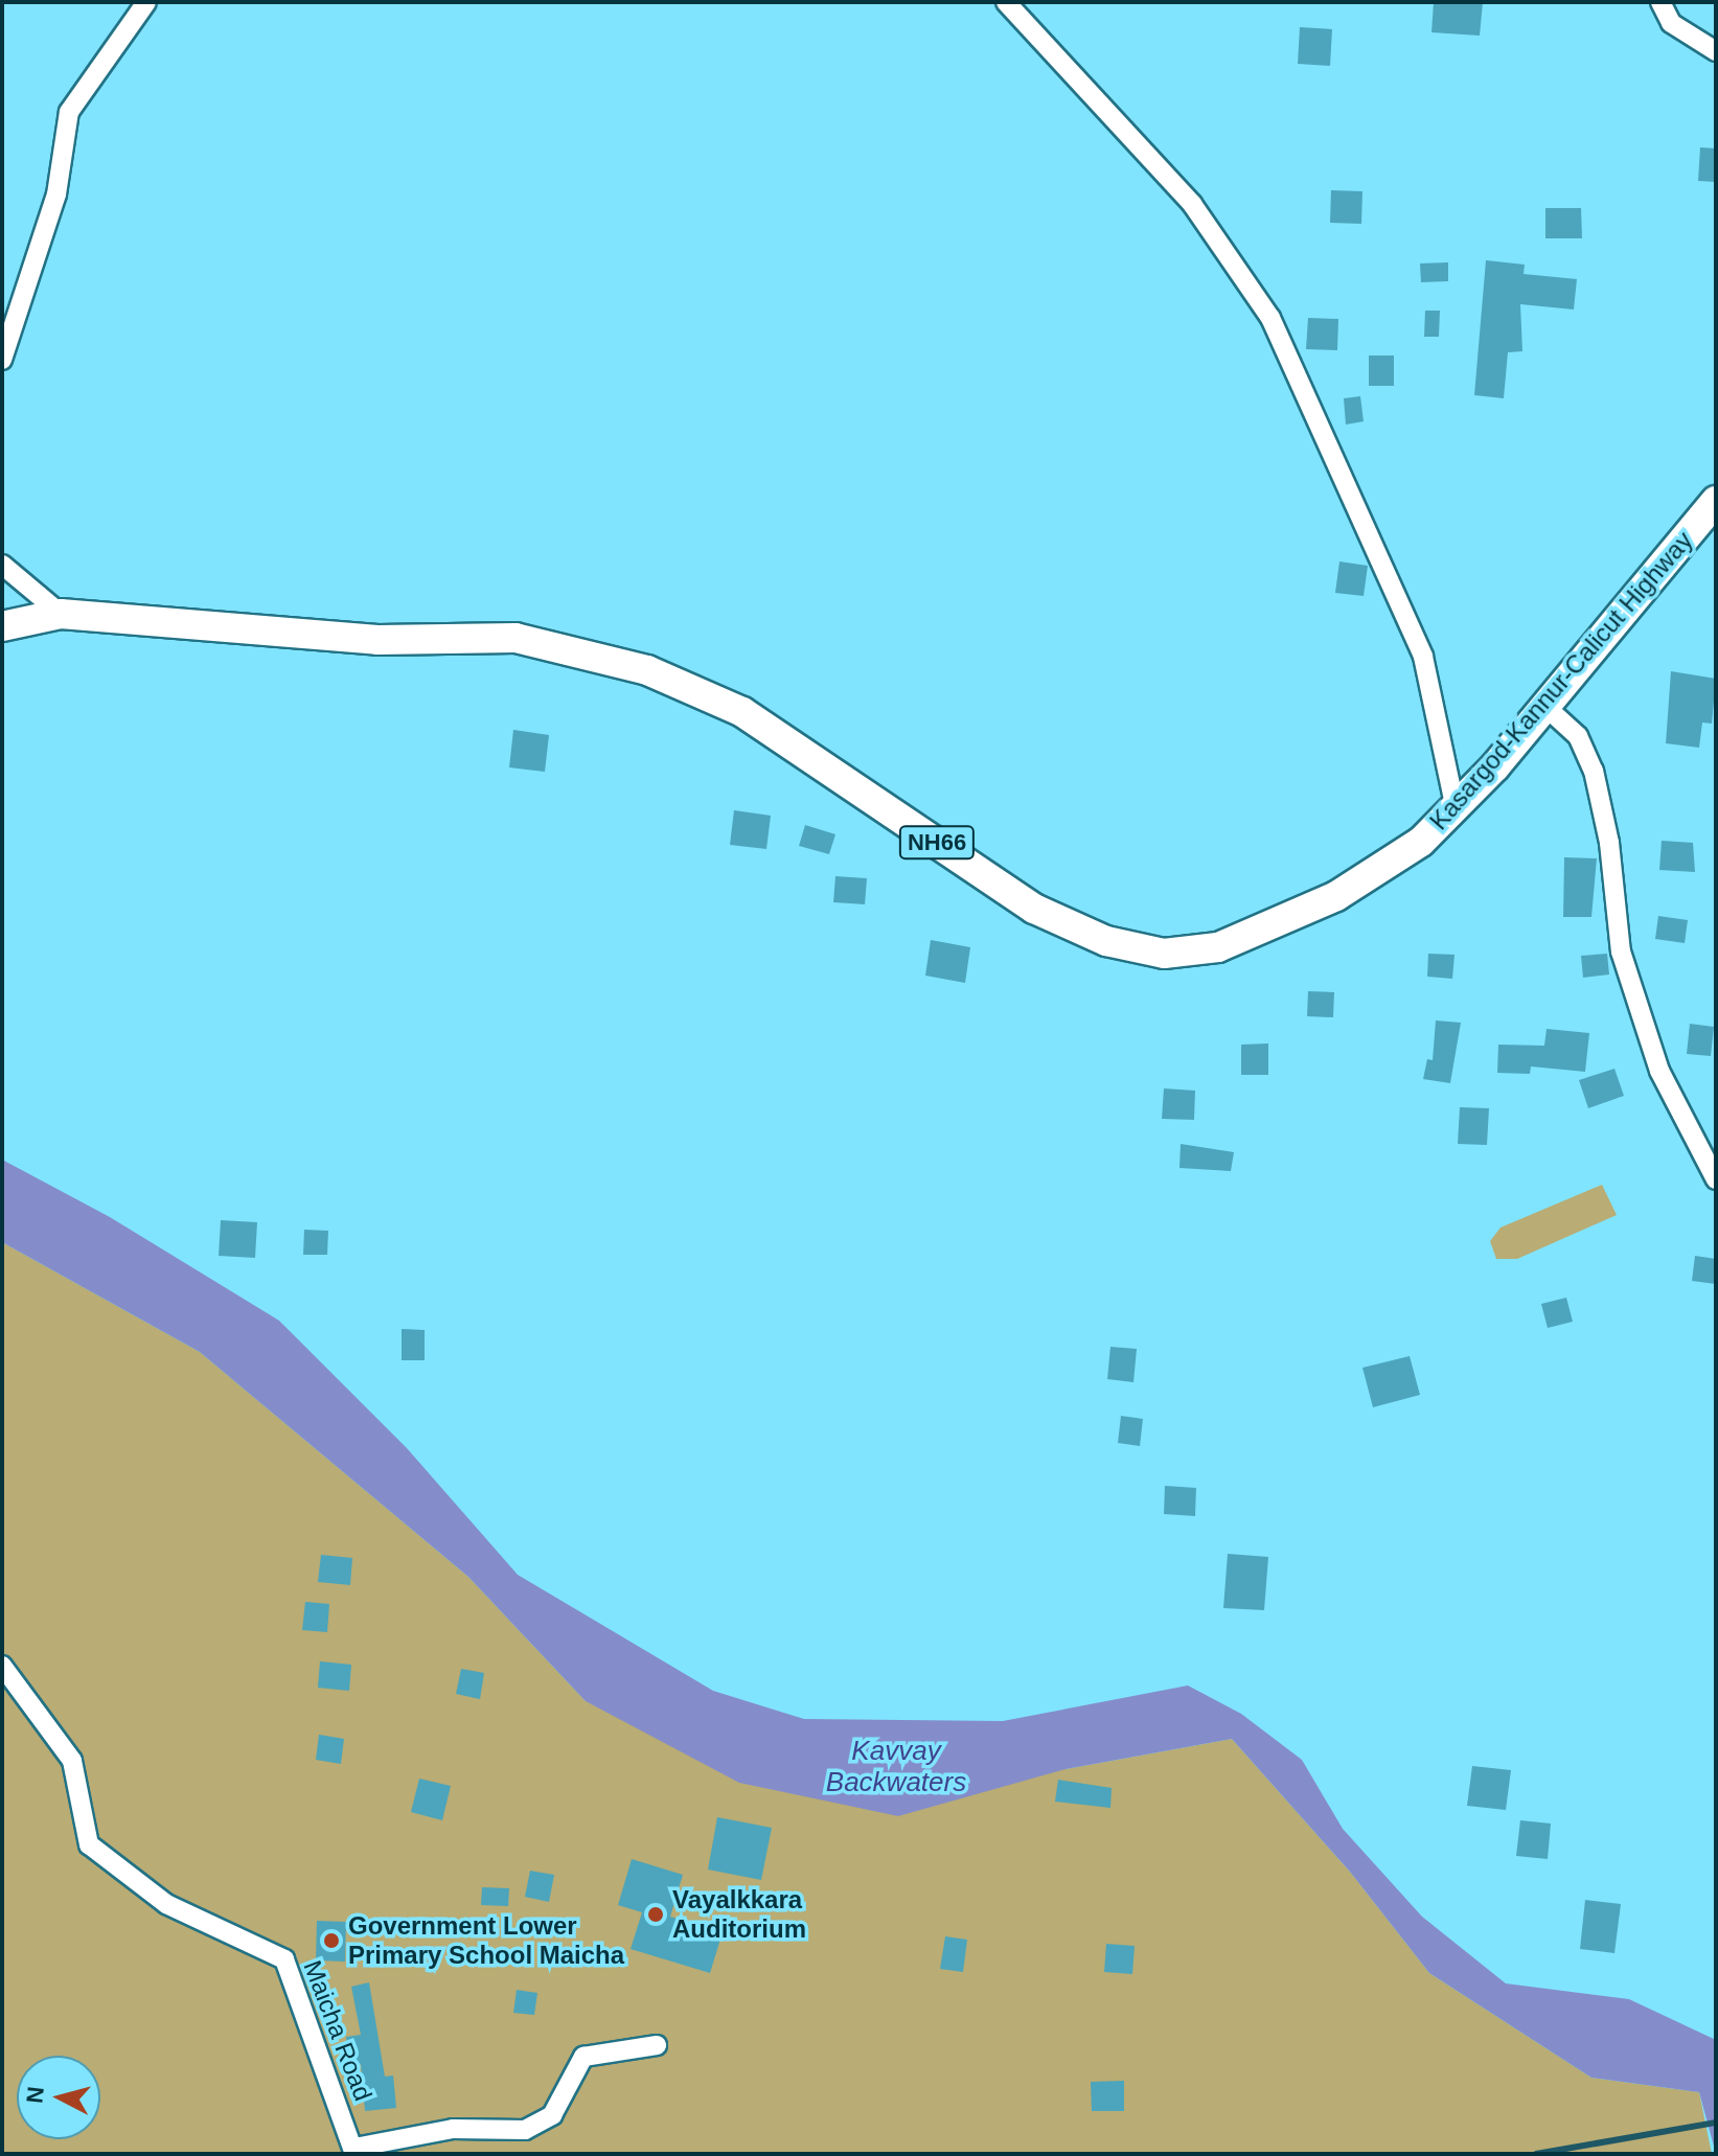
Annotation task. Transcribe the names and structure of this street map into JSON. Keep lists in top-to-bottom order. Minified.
{"streets":{"highway":["Kasargod-Kannur-Calicut Highway","NH66"],"street":["Maicha Road"]},"water":["Kavvay Backwaters"],"places":["Vayalkkara Auditorium","Government Lower Primary School Maicha"],"north":"left"}
